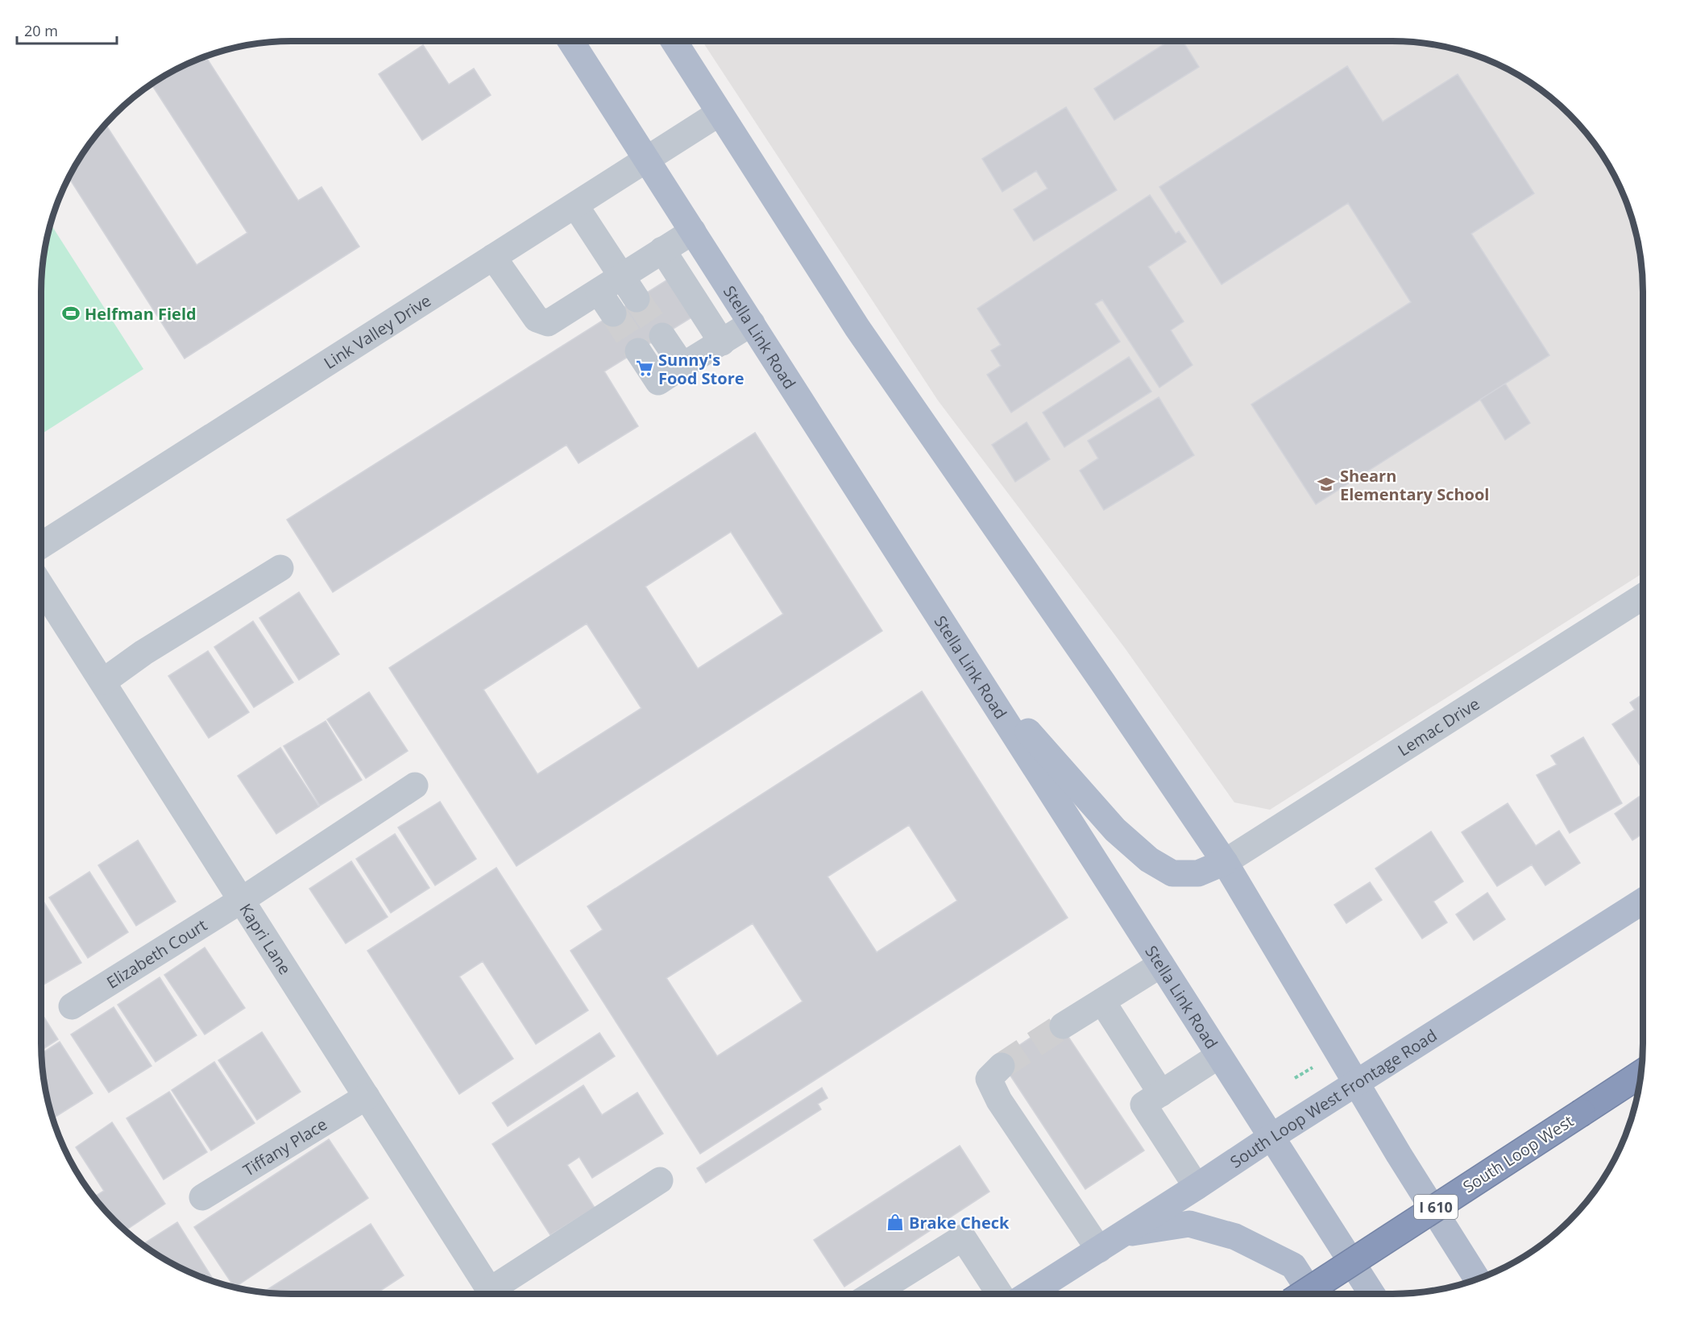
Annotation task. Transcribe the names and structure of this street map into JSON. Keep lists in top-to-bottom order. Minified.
{"streets":{"highway":["South Loop West","I 610"],"main road":["Stella Link Road","South Loop West Frontage Road"],"street":["Link Valley Drive","Lemac Drive","Kapri Lane","Elizabeth Court","Tiffany Place"]},"crossings":[["Link Valley Drive","Stella Link Road"],["Stella Link Road","South Loop West Frontage Road"],["Kapri Lane","Elizabeth Court"],["Kapri Lane","Tiffany Place"]],"places":{"sports":["Helfman Field"],"supermarket":["Sunny's Food Store"],"school or university":["Shearn Elementary School"],"shop":["Brake Check"]},"scale_bar":"20 m"}
